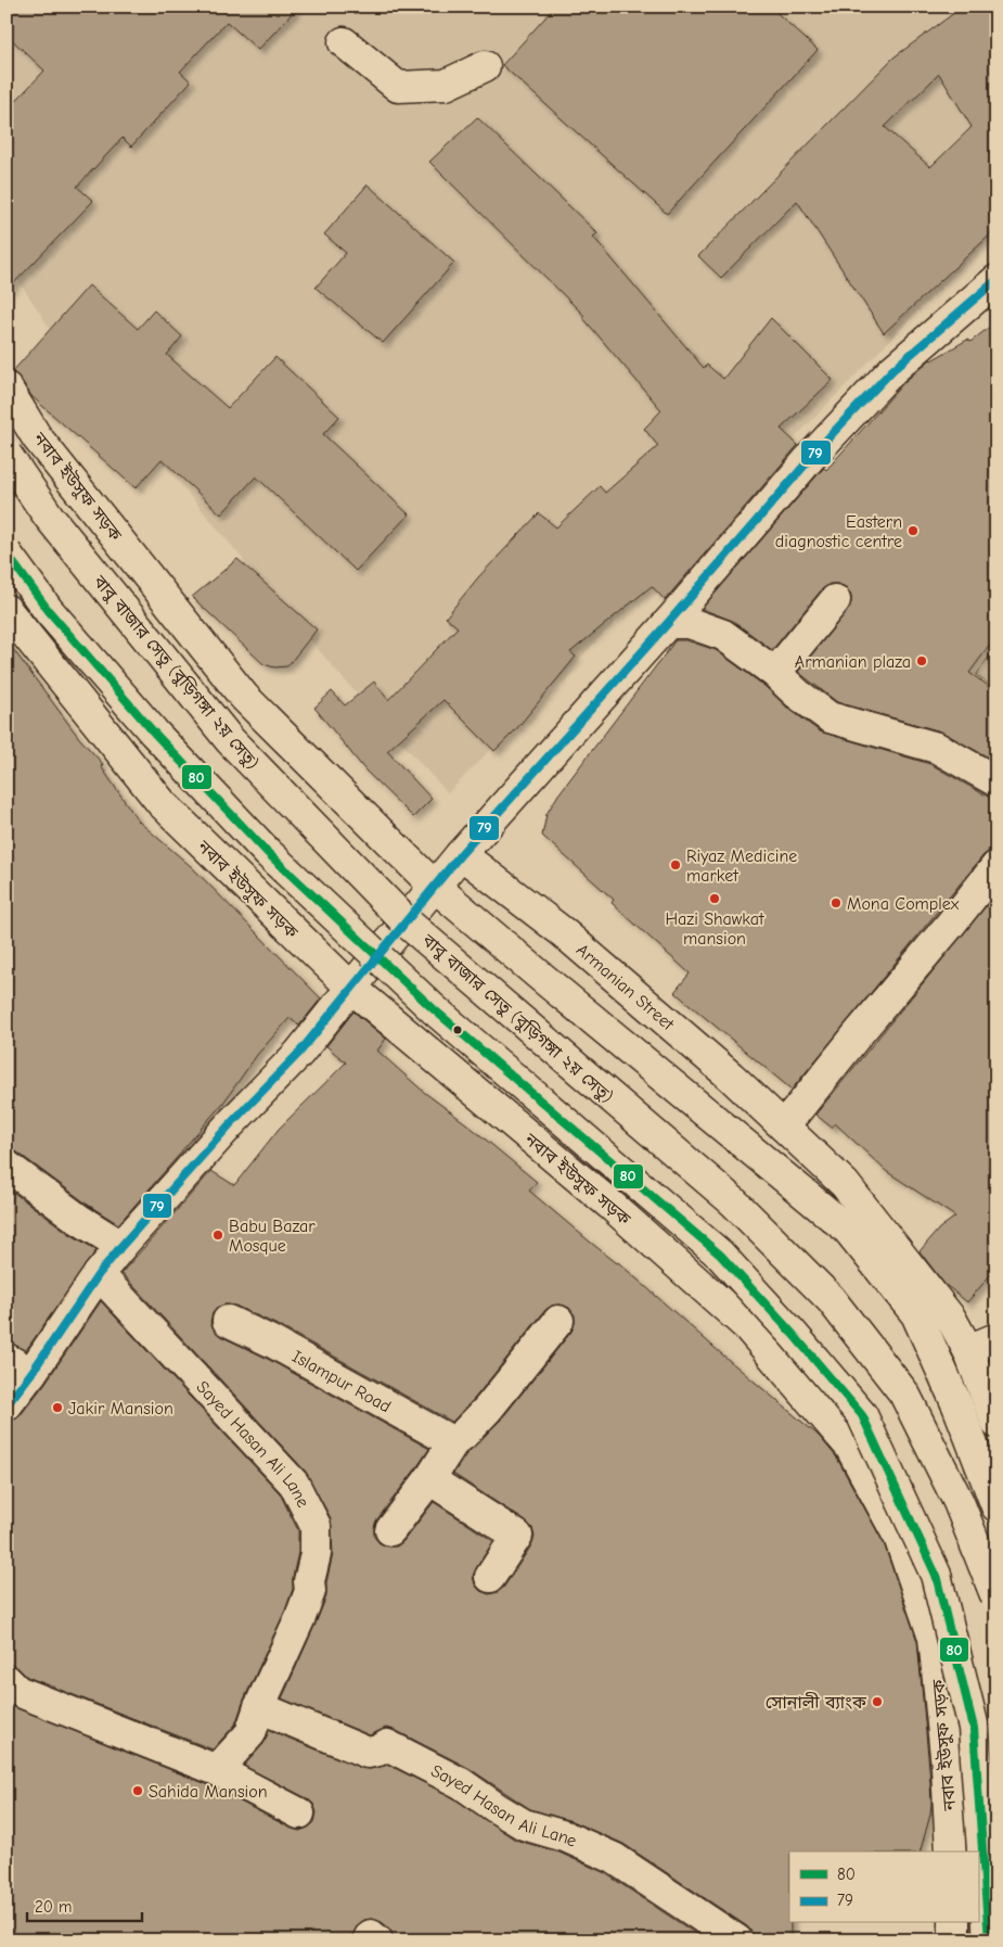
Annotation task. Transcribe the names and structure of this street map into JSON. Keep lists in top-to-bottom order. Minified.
{"streets":{"main road":["নবাব ইউসুফ সড়ক","বাবু বাজার সেতু (বুড়িগঙ্গা ২য় সেতু)","Armanian Street","Islampur Road","Sayed Hasan Ali Lane"]},"places":["Eastern diagnostic centre","Armanian plaza","Riyaz Medicine market","Hazi Shawkat mansion","Mona Complex","Babu Bazar Mosque","Jakir Mansion","সোনালী ব্যাংক","Sahida Mansion"],"lines":["transit line 79","transit line 80"],"legend":["80","79"],"scale_bar":"20 m"}
